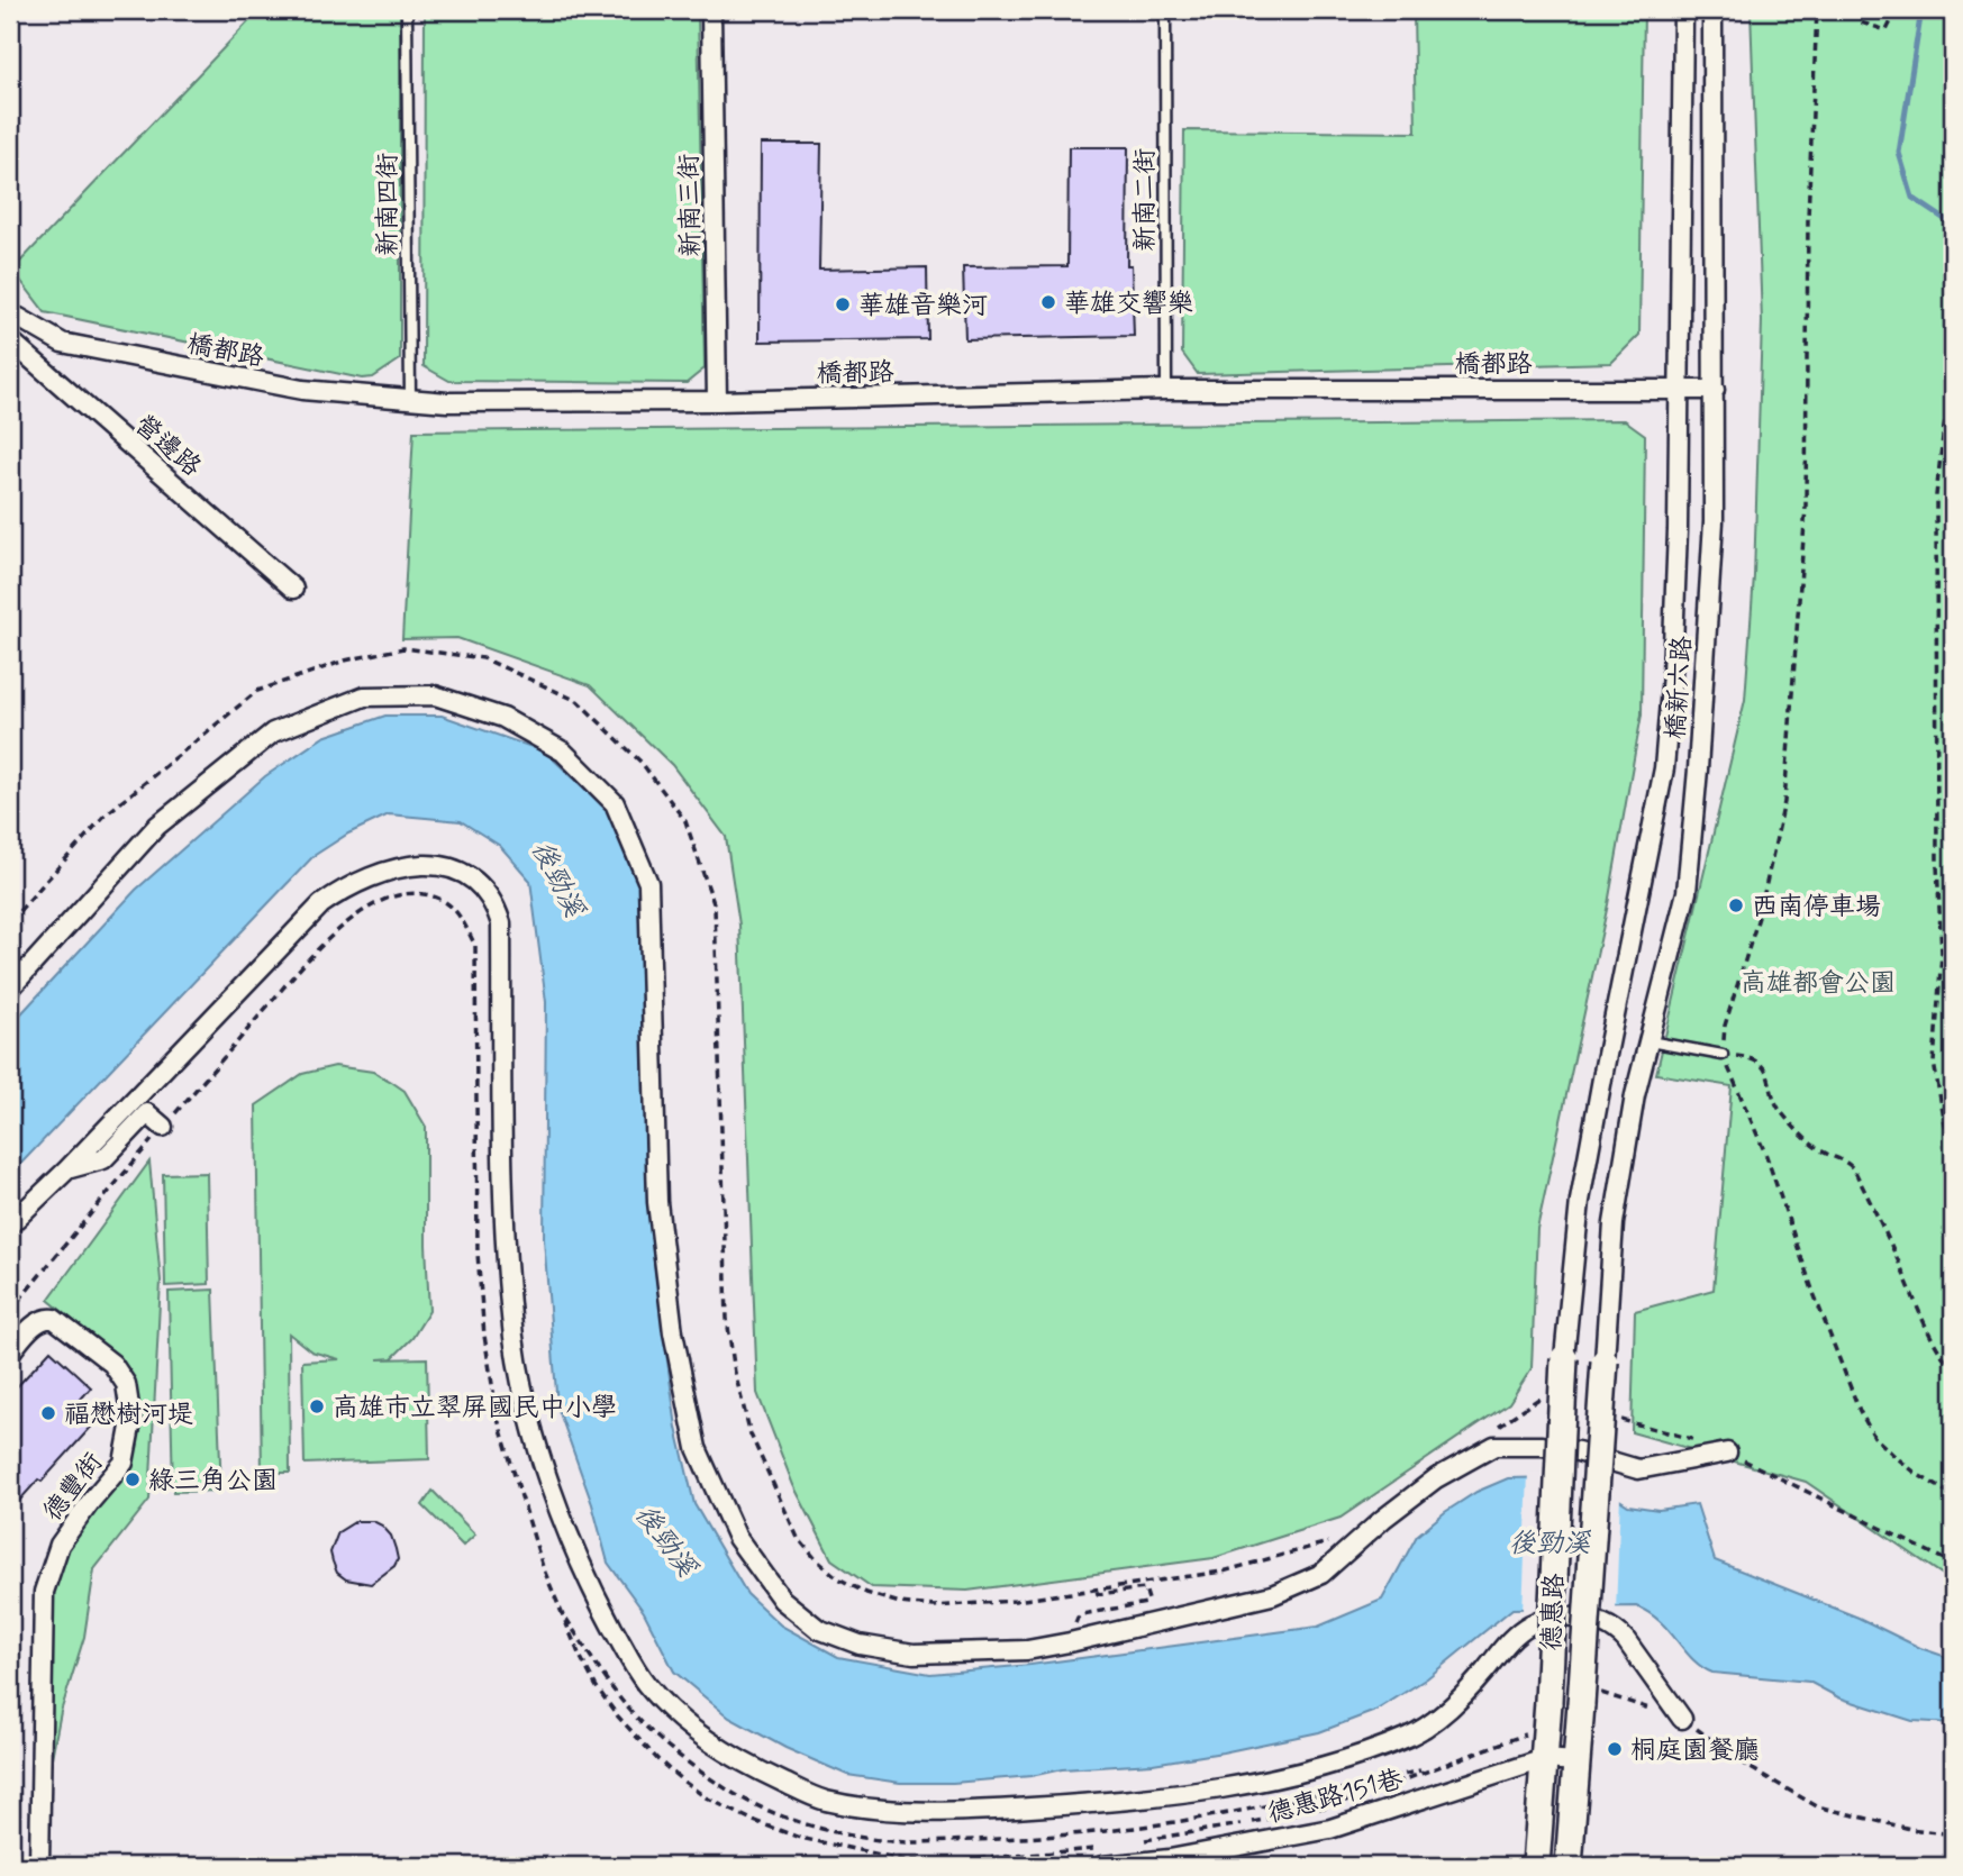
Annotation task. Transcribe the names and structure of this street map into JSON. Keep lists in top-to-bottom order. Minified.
{"streets":{"street":["新南三街","橋都路","營邊路","橋新六路","德豐街","德惠路","德惠路151巷"],"lane":["新南二街","新南四街"]},"crossings":[["新南二街","橋都路"],["新南四街","橋都路"],["新南三街","橋都路"],["橋都路","橋新六路"],["橋新六路","德惠路"],["德惠路","德惠路151巷"]],"water":["後勁溪"],"parks":["高雄都會公園"],"places":["華雄交響樂","華雄音樂河","西南停車場","高雄市立翠屏國民中小學","福懋樹河堤","綠三角公園","桐庭園餐廳"]}
